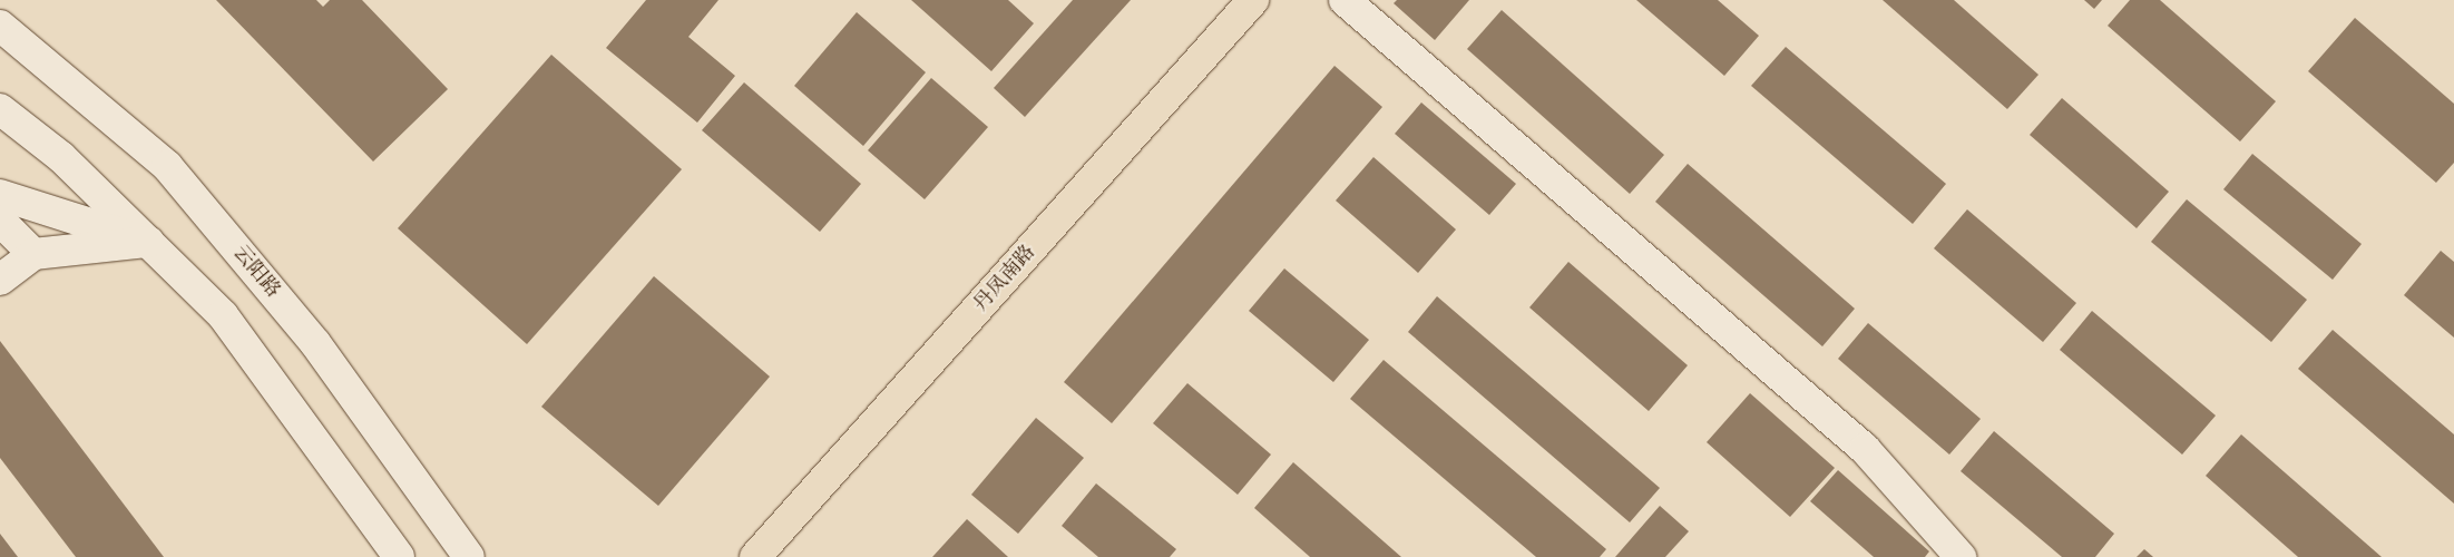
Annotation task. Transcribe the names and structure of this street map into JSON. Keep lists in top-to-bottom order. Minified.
{"streets":{"main road":["丹凤南路"],"street":["云阳路"]}}
